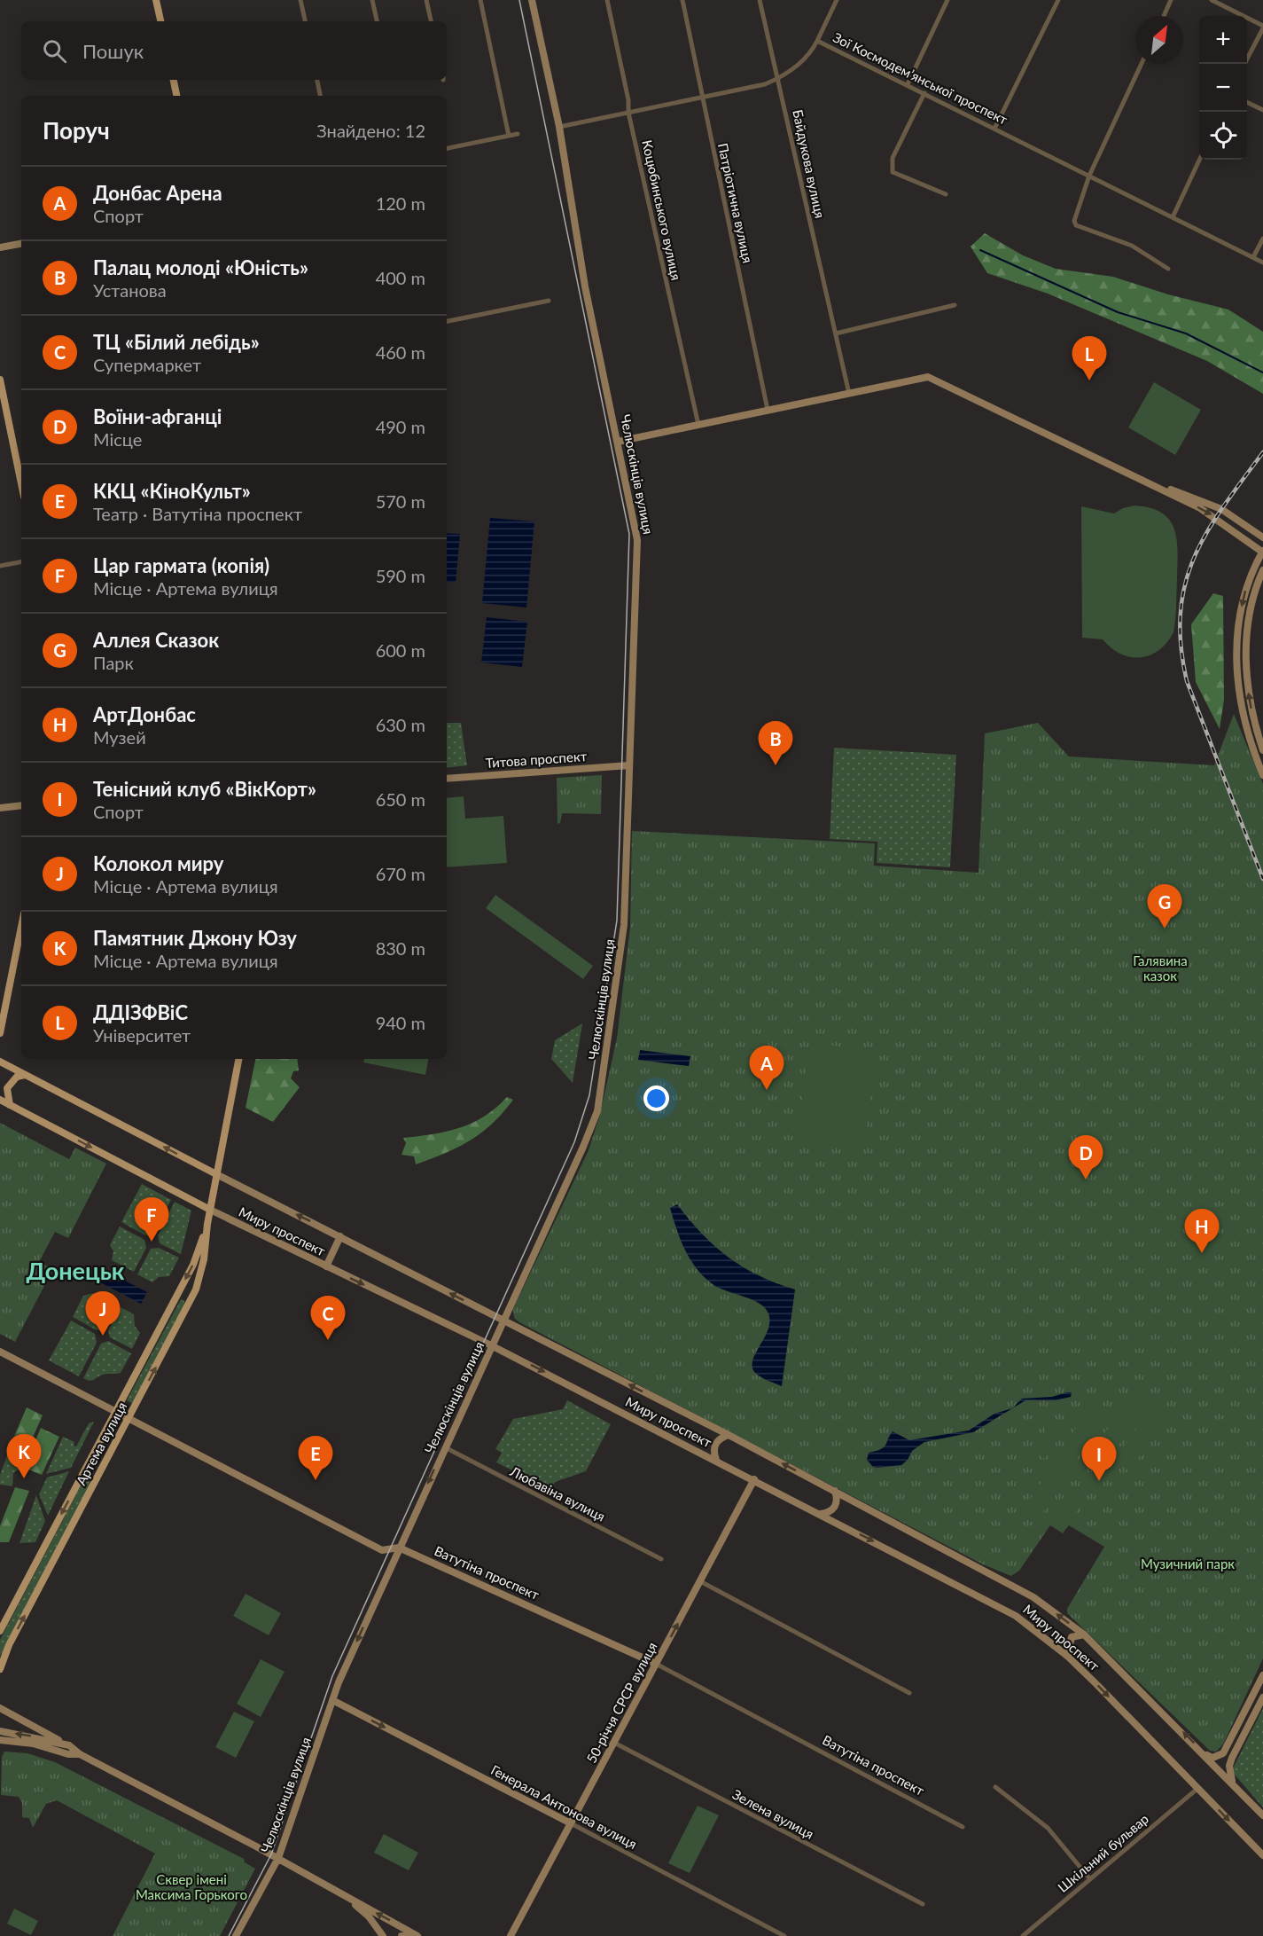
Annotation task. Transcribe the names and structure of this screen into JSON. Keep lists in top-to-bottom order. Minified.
{"streets":{"main road":["Челюскінців вулиця","Титова проспект","Миру проспект","Артема вулиця","Ватутіна проспект","50-річчя СРСР вулиця","Генерала Антонова вулиця"],"street":["Зої Космодем’янської проспект","Байдукова вулиця","Патріотична вулиця","Коцюбинського вулиця","Любавіна вулиця","Зелена вулиця","Шкільний бульвар"]},"crossings":[["Зої Космодем’янської проспект","Байдукова вулиця"],["Зої Космодем’янської проспект","Патріотична вулиця"],["Зої Космодем’янської проспект","Коцюбинського вулиця"],["Зої Космодем’янської проспект","Челюскінців вулиця"],["Челюскінців вулиця","Титова проспект"],["Челюскінців вулиця","Миру проспект"],["Челюскінців вулиця","Любавіна вулиця"],["Челюскінців вулиця","Ватутіна проспект"],["Челюскінців вулиця","Генерала Антонова вулиця"],["Миру проспект","Артема вулиця"],["Миру проспект","50-річчя СРСР вулиця"],["Миру проспект","Шкільний бульвар"],["Артема вулиця","Ватутіна проспект"],["Ватутіна проспект","50-річчя СРСР вулиця"],["50-річчя СРСР вулиця","Генерала Антонова вулиця"],["50-річчя СРСР вулиця","Зелена вулиця"]],"one_way":["Генерала Антонова вулиця"],"districts":["Донецьк"],"parks":["Галявина казок","Музичний парк","Сквер імені Максима Горького"],"north":"top right","page":{"map_buttons":["+","−"],"search":"Пошук","heading":["Поруч","Знайдено: 12"],"list":[{"mark":"A","name":"Донбас Арена","note":"Спорт","value":"120 m"},{"mark":"B","name":"Палац молоді «Юність»","note":"Установа","value":"400 m"},{"mark":"C","name":"ТЦ «Білий лебідь»","note":"Супермаркет","value":"460 m"},{"mark":"D","name":"Воїни-афганці","note":"Місце","value":"490 m"},{"mark":"E","name":"ККЦ «КіноКульт»","note":"Театр · Ватутіна проспект","value":"570 m"},{"mark":"F","name":"Цар гармата (копія)","note":"Місце · Артема вулиця","value":"590 m"},{"mark":"G","name":"Аллея Сказок","note":"Парк","value":"600 m"},{"mark":"H","name":"АртДонбас","note":"Музей","value":"630 m"},{"mark":"I","name":"Тенісний клуб «ВікКорт»","note":"Спорт","value":"650 m"},{"mark":"J","name":"Колокол миру","note":"Місце · Артема вулиця","value":"670 m"},{"mark":"K","name":"Памятник Джону Юзу","note":"Місце · Артема вулиця","value":"830 m"},{"mark":"L","name":"ДДІЗФВіС","note":"Університет","value":"940 m"}],"pins":["L","B","G","A","D","F","H","J","C","K","E","I"]}}
